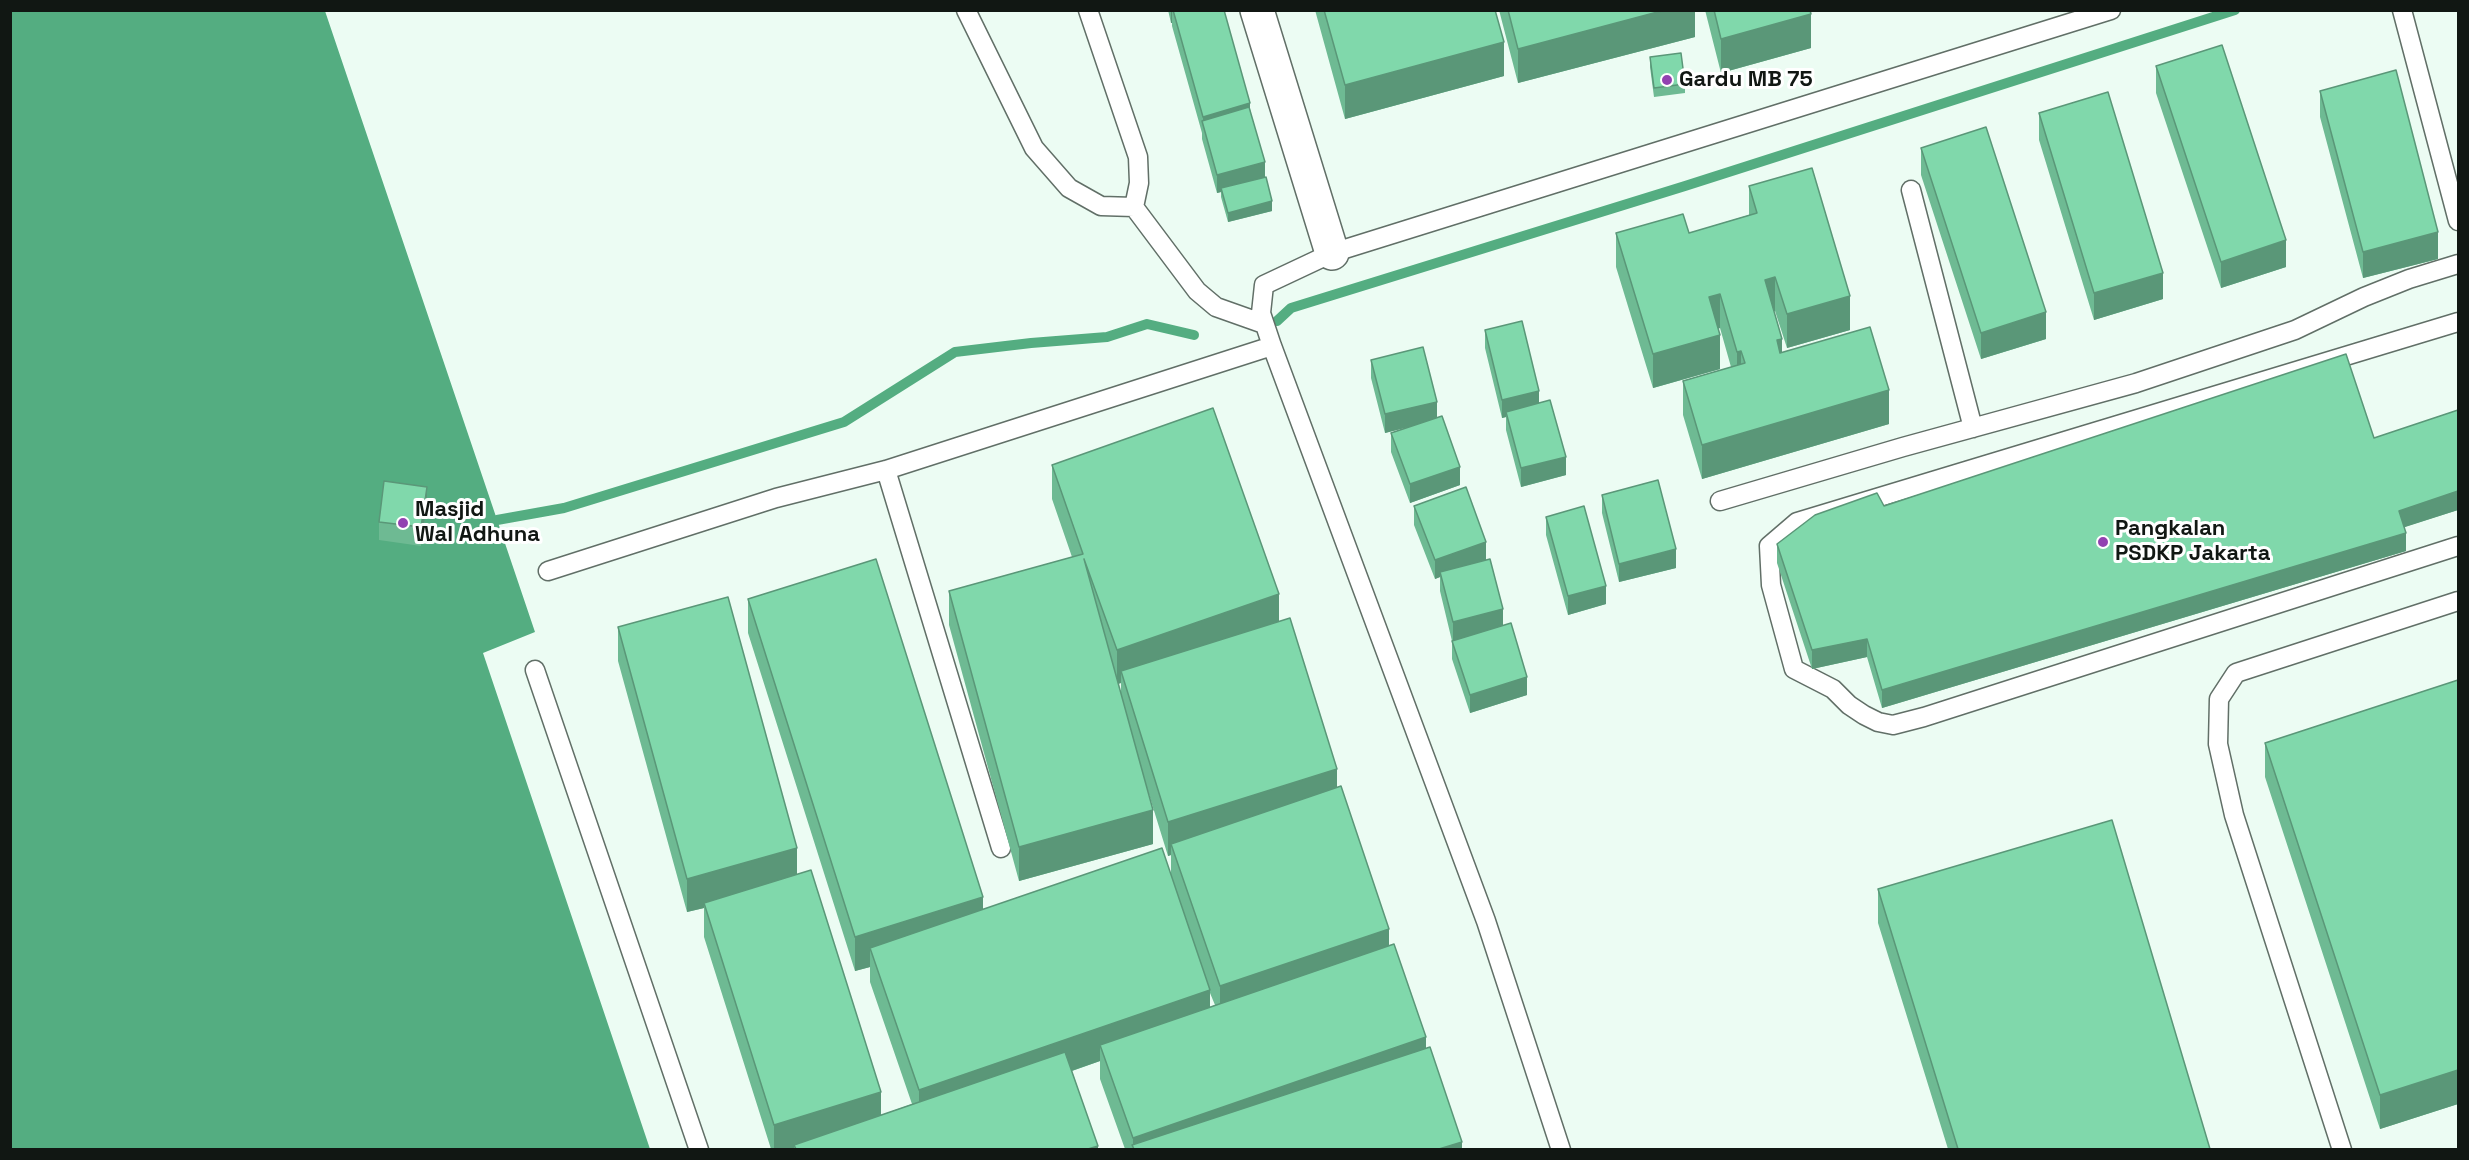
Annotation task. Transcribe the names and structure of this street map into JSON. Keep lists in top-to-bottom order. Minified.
{"places":["Gardu MB 75","Masjid Wal Adhuna","Pangkalan PSDKP Jakarta"]}
